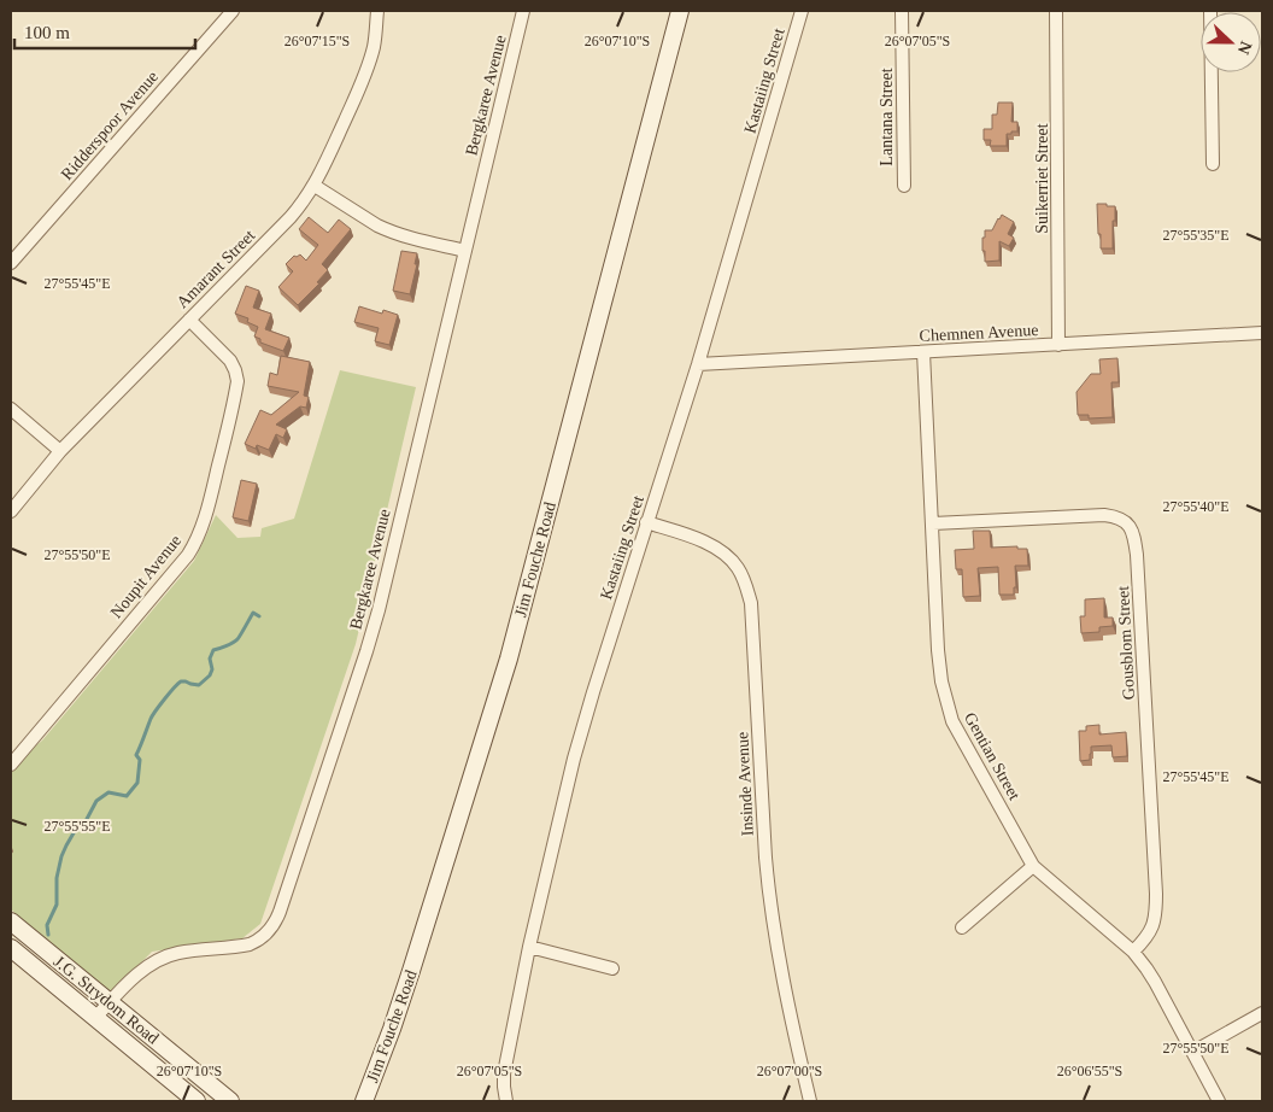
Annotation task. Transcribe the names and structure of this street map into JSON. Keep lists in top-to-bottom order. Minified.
{"streets":{"street":["Kastaiing Street","Bergkaree Avenue","Lantana Street","Ridderspoor Avenue","Suikerriet Street","Amarant Street","Chemnen Avenue","Jim Fouche Road","Noupit Avenue","Gousblom Street","Gentian Street","Insinde Avenue","J.G. Strydom Road"]},"crossings":[["Kastaiing Street","Chemnen Avenue"],["Kastaiing Street","Insinde Avenue"],["Bergkaree Avenue","J.G. Strydom Road"],["Suikerriet Street","Chemnen Avenue"],["Amarant Street","Noupit Avenue"],["Chemnen Avenue","Gentian Street"],["Gousblom Street","Gentian Street"]],"scale_bar":"100 m","north":"right","coordinates":["26°07'15\"S","26°07'10\"S","26°07'05\"S","27°55'35\"E","27°55'45\"E","27°55'40\"E","27°55'50\"E","27°55'55\"E","26°07'00\"S","26°06'55\"S"]}
